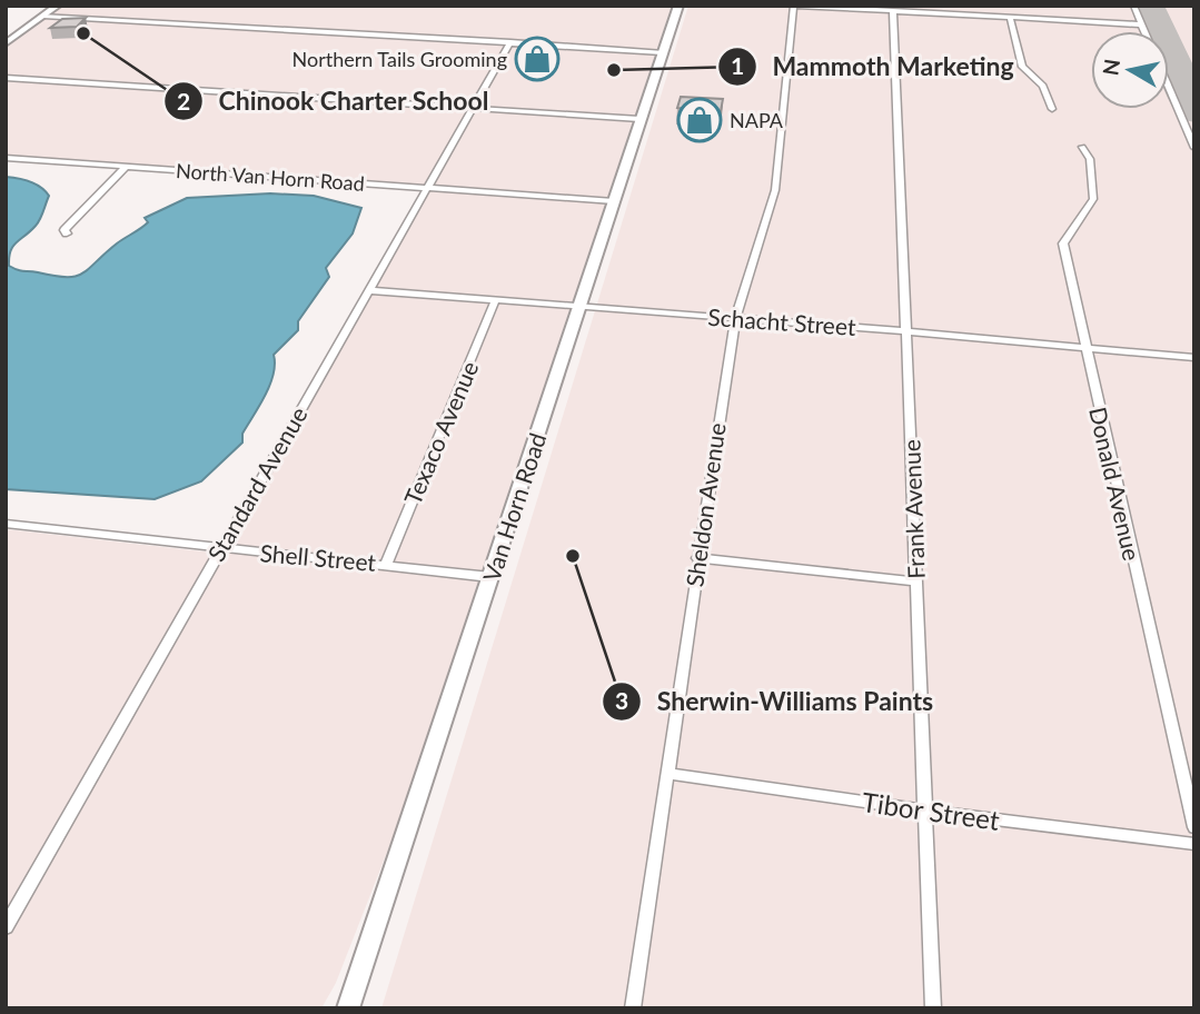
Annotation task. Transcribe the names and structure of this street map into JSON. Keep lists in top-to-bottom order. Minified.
{"streets":{"main road":["Van Horn Road"],"street":["North Van Horn Road","Schacht Street","Texaco Avenue","Standard Avenue","Donald Avenue","Sheldon Avenue","Frank Avenue","Shell Street","Tibor Street"]},"crossings":[["North Van Horn Road","Standard Avenue"],["North Van Horn Road","Van Horn Road"],["Schacht Street","Texaco Avenue"],["Schacht Street","Standard Avenue"],["Schacht Street","Donald Avenue"],["Schacht Street","Sheldon Avenue"],["Schacht Street","Van Horn Road"],["Schacht Street","Frank Avenue"],["Texaco Avenue","Shell Street"],["Standard Avenue","Shell Street"],["Sheldon Avenue","Tibor Street"],["Van Horn Road","Shell Street"],["Frank Avenue","Tibor Street"]],"places":{"other":["Chinook Charter School","Mammoth Marketing","Sherwin-Williams Paints"],"shop":["Northern Tails Grooming","NAPA"]},"north":"left"}
